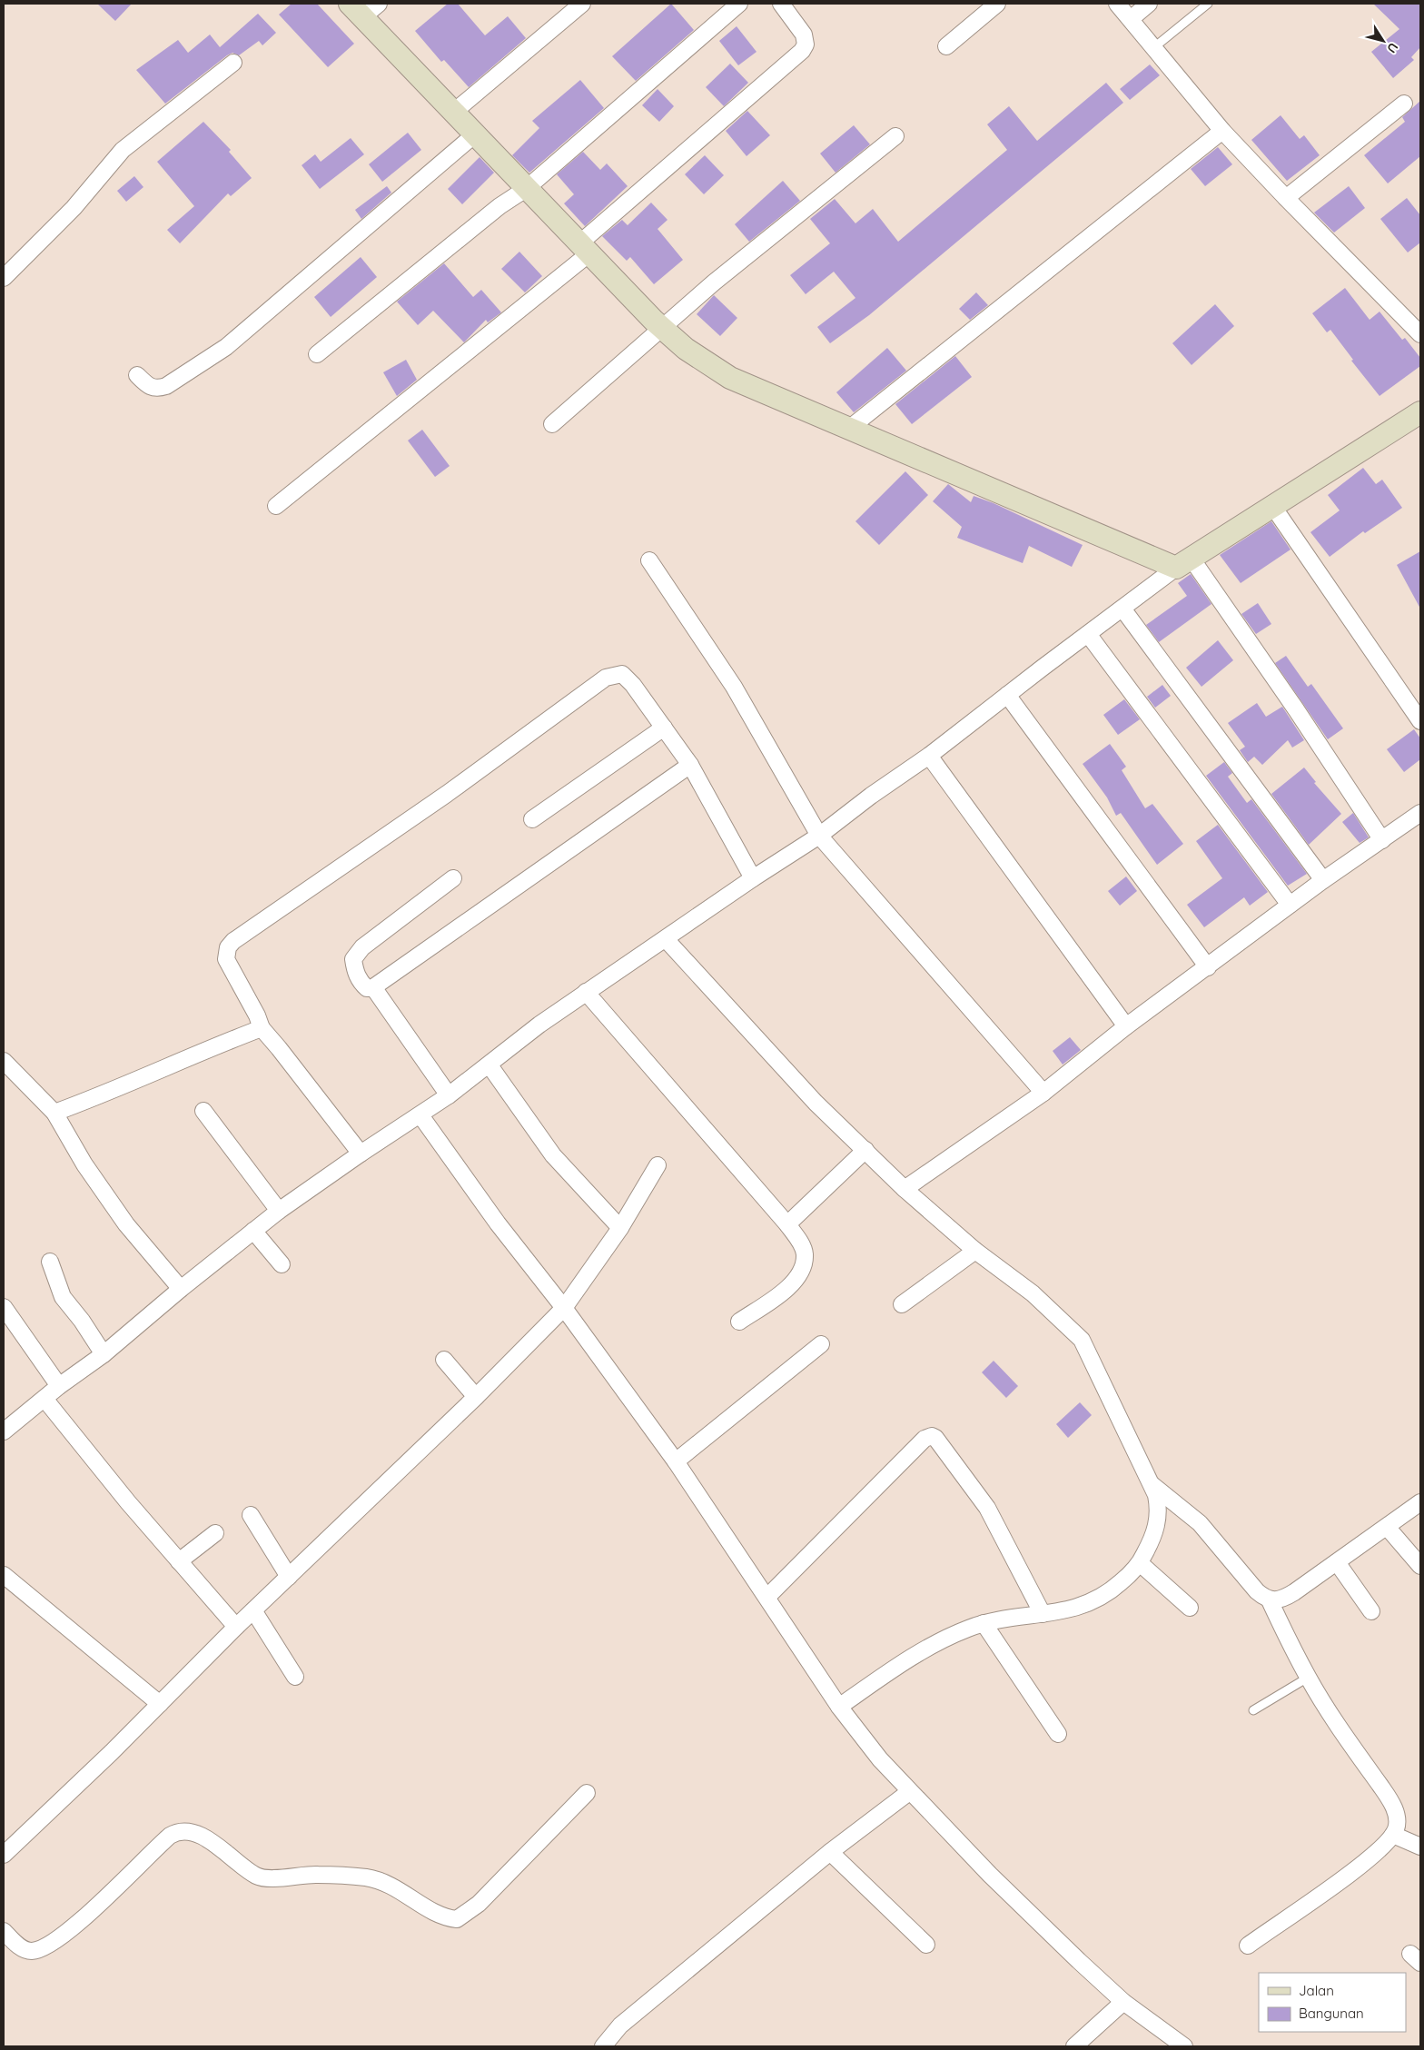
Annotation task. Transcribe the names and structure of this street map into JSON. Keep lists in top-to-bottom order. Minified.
{"legend":["Jalan","Bangunan"],"north":"bottom right"}
